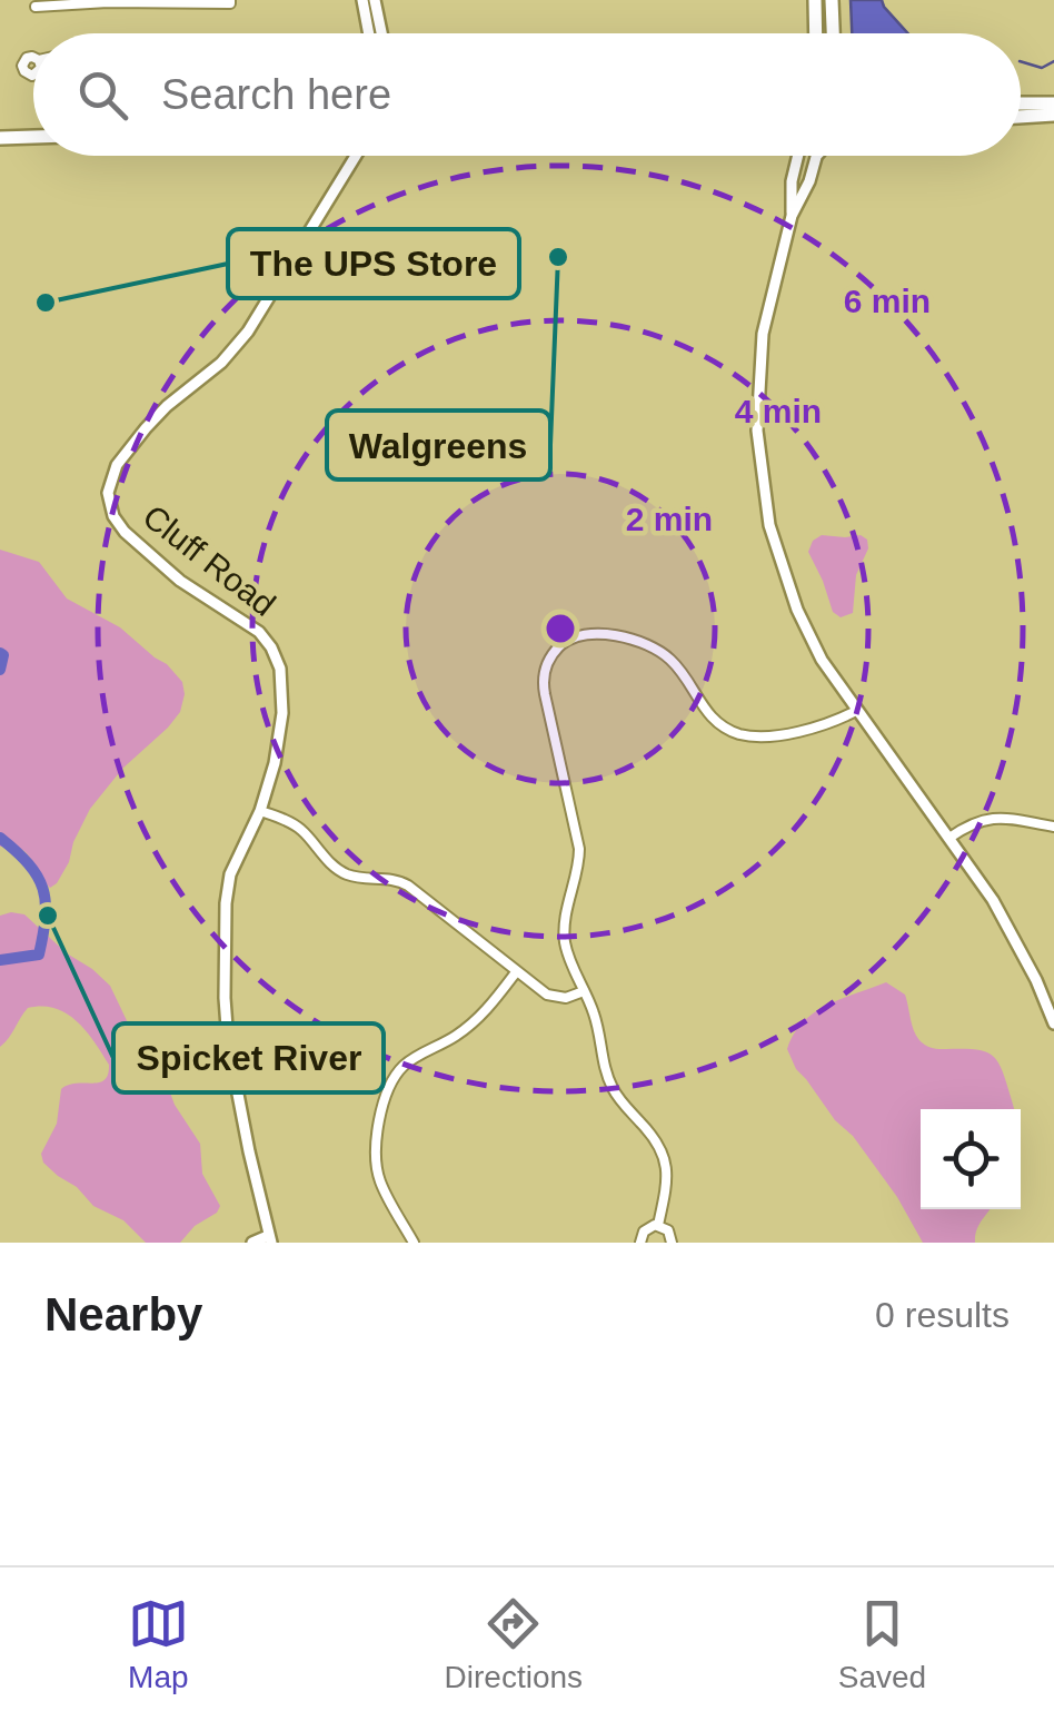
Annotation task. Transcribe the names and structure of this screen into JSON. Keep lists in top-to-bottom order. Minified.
{"streets":{"street":["Cluff Road"]},"places":["Walgreens","The UPS Store","Spicket River"],"page":{"search":"Search here","heading":["Nearby","0 results"],"nav":["Map","Directions","Saved"]},"rings":["6 min","4 min","2 min"]}
